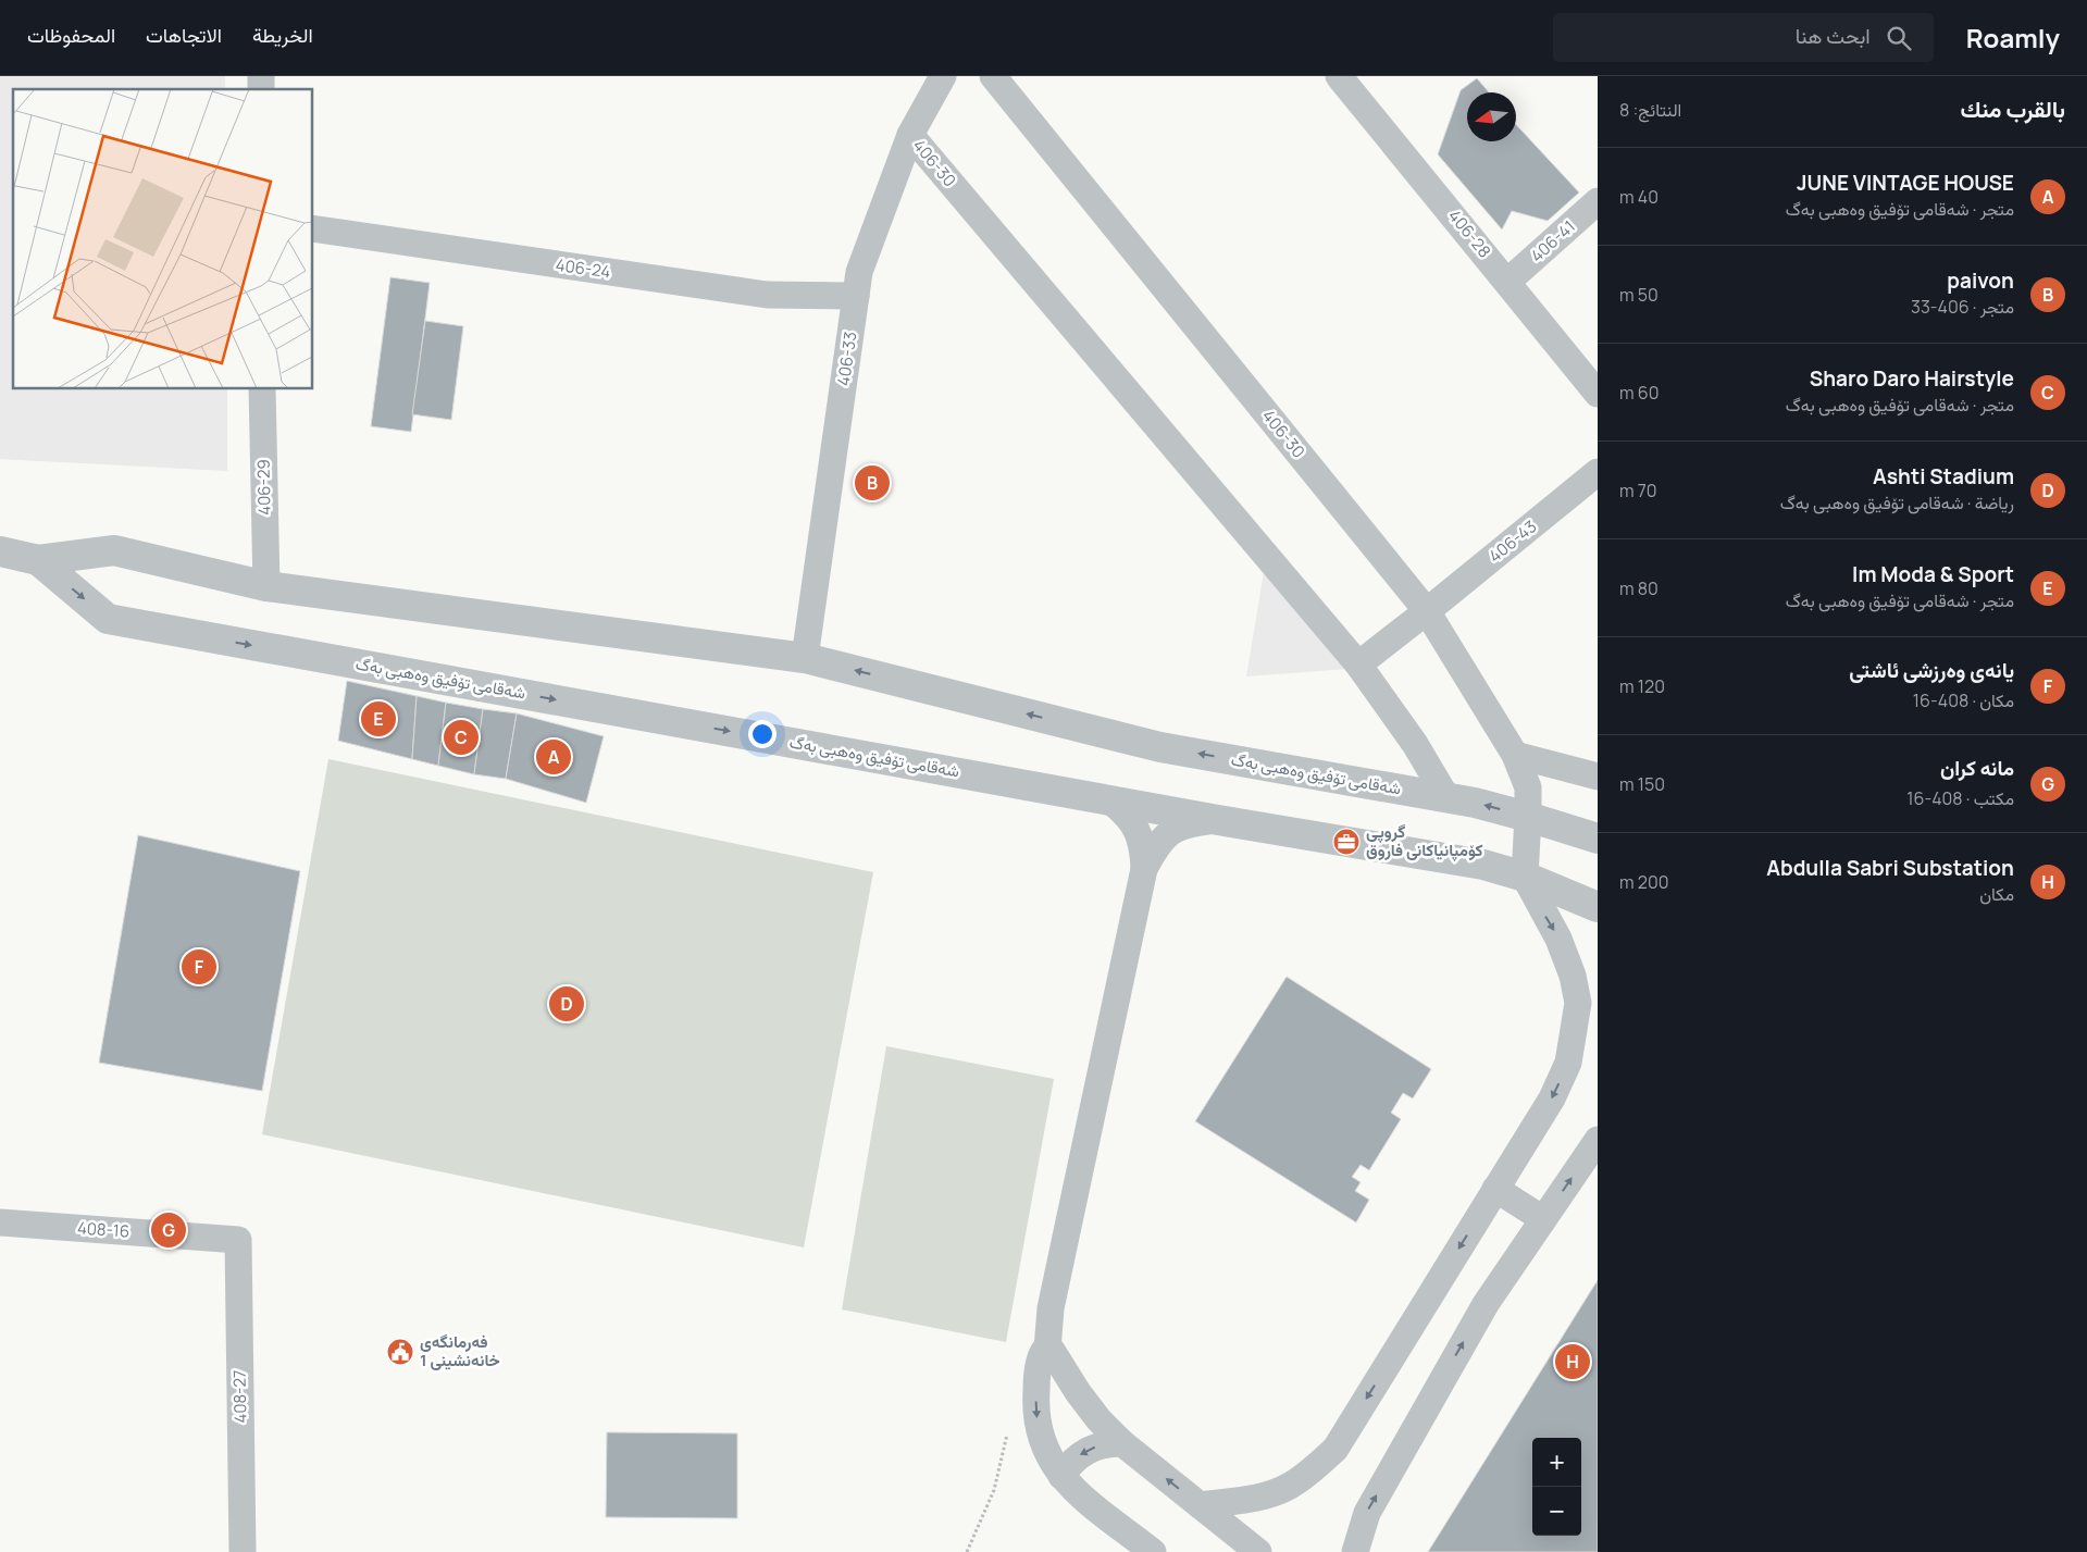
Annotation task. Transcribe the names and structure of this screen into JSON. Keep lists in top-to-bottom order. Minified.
{"streets":{"street":["406-30","406-28","406-41","406-24","406-33","406-29","406-43","شەقامی تۆفیق وەهبی بەگ","408-16","408-27"]},"crossings":[["406-30","406-33"],["406-30","406-43"],["406-30","شەقامی تۆفیق وەهبی بەگ"],["406-28","406-41"],["406-24","406-33"],["406-33","شەقامی تۆفیق وەهبی بەگ"],["406-29","شەقامی تۆفیق وەهبی بەگ"],["408-16","408-27"]],"places":{"office":["گروپی کۆمپانیاکانی فاروق"],"public building":["فەرمانگەی خانەنشینی 1"]},"north":"left","page":{"header":"Roamly","search":"ابحث هنا","nav":["الخريطة","الاتجاهات","المحفوظات"],"heading":["بالقرب منك","النتائج: 8"],"list":[{"mark":"A","name":"JUNE VINTAGE HOUSE","note":"متجر · شەقامی تۆفیق وەهبی بەگ","value":"40 m"},{"mark":"B","name":"paivon","note":"متجر · 406-33","value":"50 m"},{"mark":"C","name":"Sharo Daro Hairstyle","note":"متجر · شەقامی تۆفیق وەهبی بەگ","value":"60 m"},{"mark":"D","name":"Ashti Stadium","note":"رياضة · شەقامی تۆفیق وەهبی بەگ","value":"70 m"},{"mark":"E","name":"Im Moda & Sport","note":"متجر · شەقامی تۆفیق وەهبی بەگ","value":"80 m"},{"mark":"F","name":"یانەی وەرزشی ئاشتی","note":"مكان · 408-16","value":"120 m"},{"mark":"G","name":"مانه كران","note":"مكتب · 408-16","value":"150 m"},{"mark":"H","name":"Abdulla Sabri Substation","note":"مكان","value":"200 m"}],"pins":["B","E","C","A","F","D","G","H"],"map_buttons":["+","−"]}}
